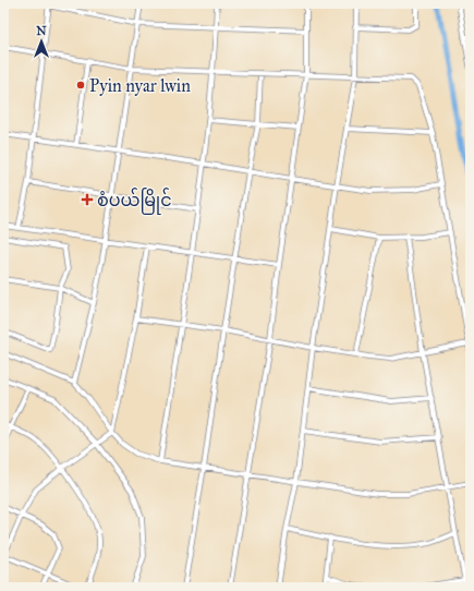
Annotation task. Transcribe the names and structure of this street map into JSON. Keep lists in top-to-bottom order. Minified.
{"places":{"other":["Pyin nyar lwin"],"health":["စံပယ်မြိုင်"]},"north":"top"}
